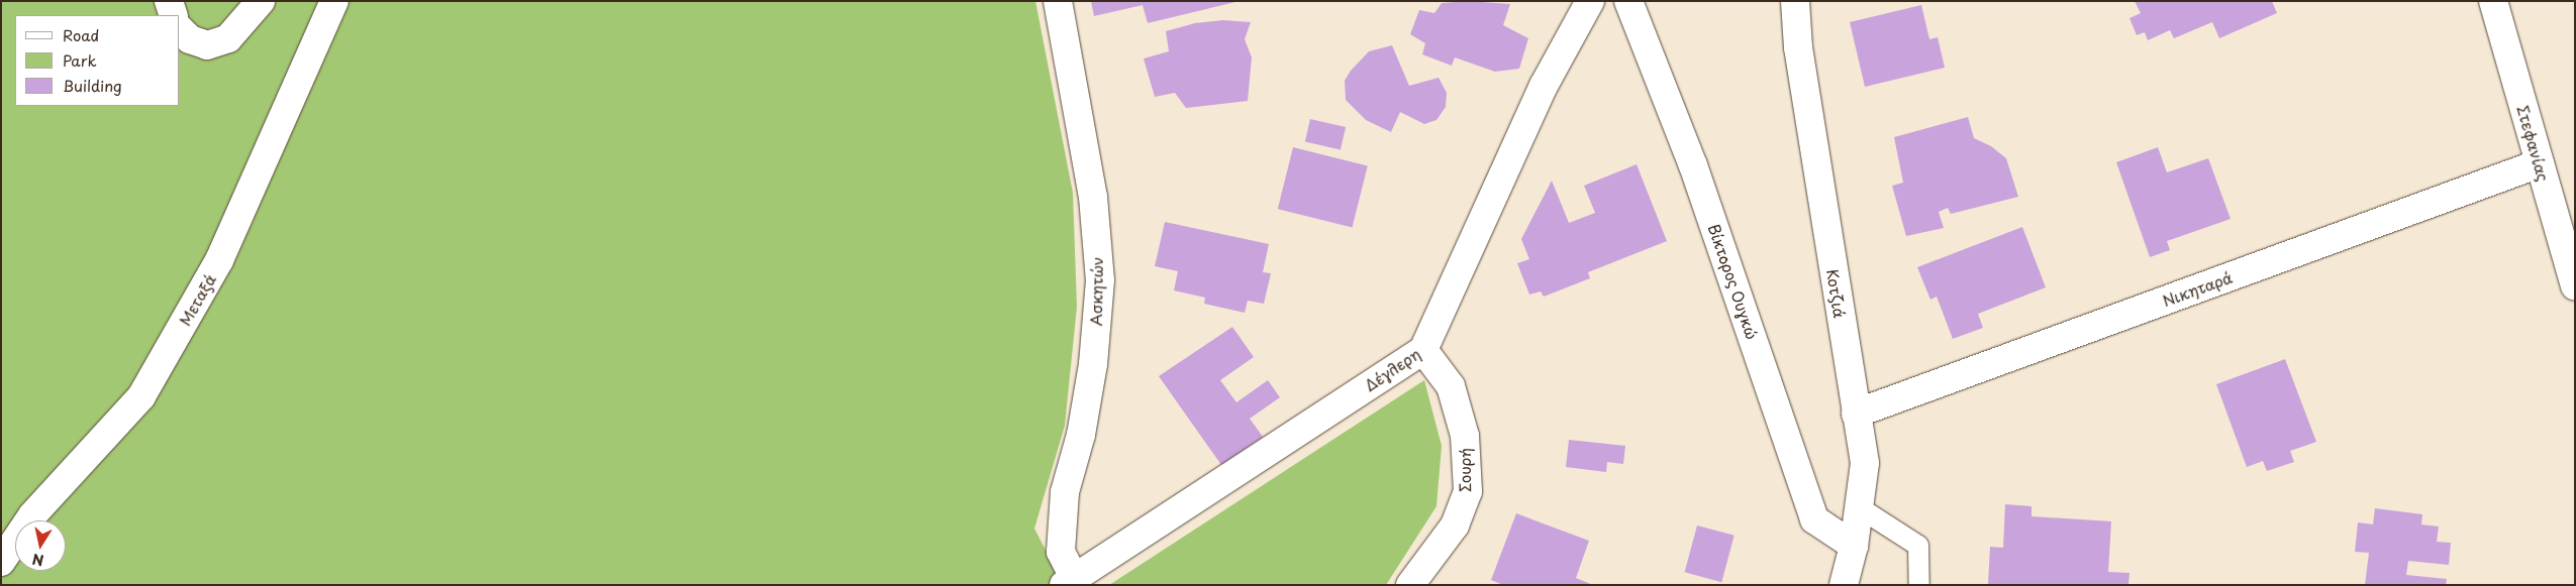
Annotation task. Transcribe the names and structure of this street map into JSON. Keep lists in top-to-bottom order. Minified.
{"streets":{"street":["Στεφανίας","Βίκτορος Ουγκώ","Νικηταρά","Ασκητών","Κοτζιά","Μεταξά","Δέγλερη","Σουρή"]},"crossings":[["Στεφανίας","Νικηταρά"],["Βίκτορος Ουγκώ","Κοτζιά"],["Νικηταρά","Κοτζιά"],["Ασκητών","Δέγλερη"],["Δέγλερη","Σουρή"]],"legend":["Road","Park","Building"],"north":"bottom"}
